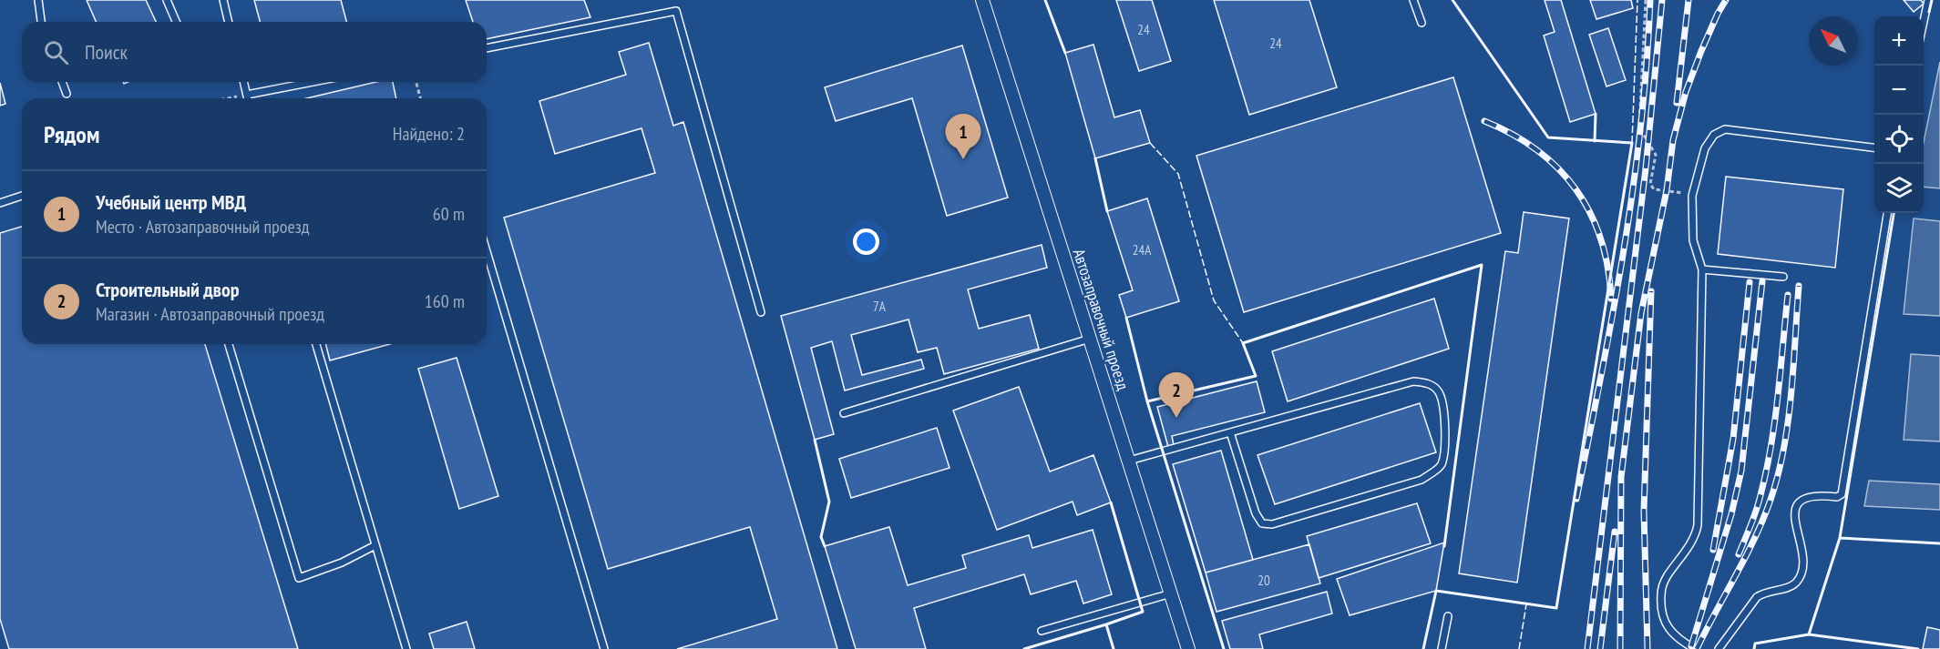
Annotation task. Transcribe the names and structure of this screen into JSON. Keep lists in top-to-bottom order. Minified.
{"streets":{"street":["Автозаправочный проезд"]},"house_numbers":["24","24","24А","7А","20"],"north":"top left","page":{"map_buttons":["+","−"],"search":"Поиск","heading":["Рядом","Найдено: 2"],"pins":["1","2"],"list":[{"mark":"1","name":"Учебный центр МВД","note":"Место · Автозаправочный проезд","value":"60 m"},{"mark":"2","name":"Строительный двор","note":"Магазин · Автозаправочный проезд","value":"160 m"}]}}
